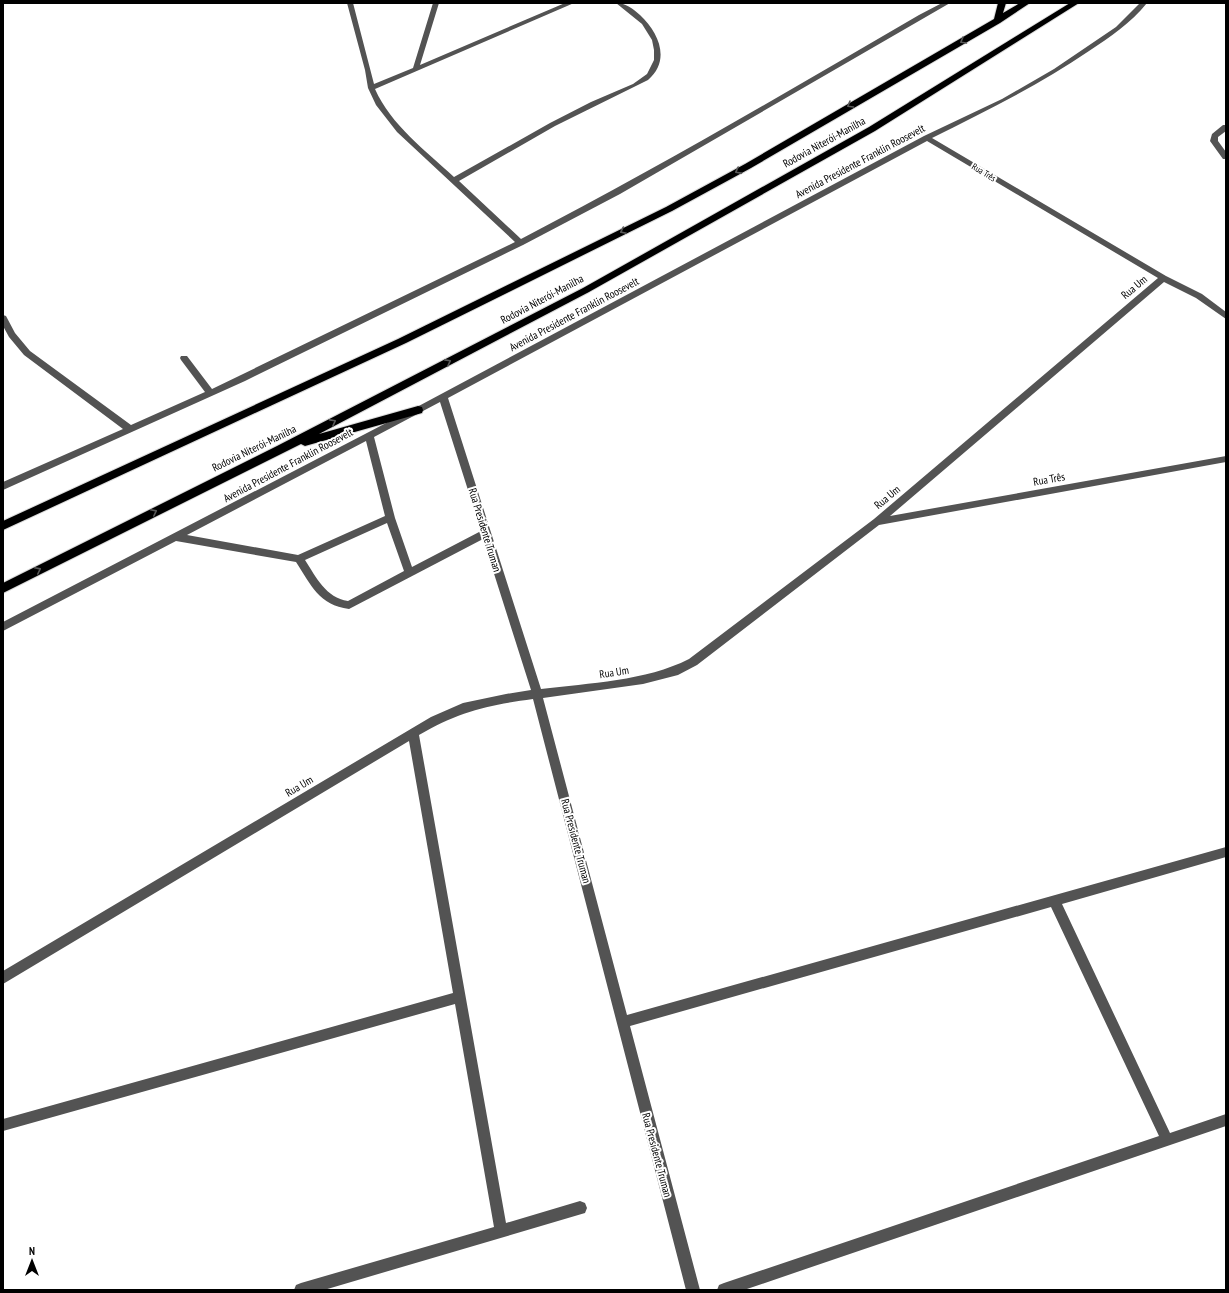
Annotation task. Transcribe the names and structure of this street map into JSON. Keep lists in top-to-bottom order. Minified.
{"streets":{"highway":["Rodovia Niterói-Manilha"],"street":["Avenida Presidente Franklin Roosevelt","Rua Três","Rua Um","Rua Presidente Truman"]},"crossings":[["Avenida Presidente Franklin Roosevelt","Rua Três"],["Avenida Presidente Franklin Roosevelt","Rua Presidente Truman"],["Rua Três","Rua Um"],["Rua Um","Rua Presidente Truman"]],"north":"top"}
